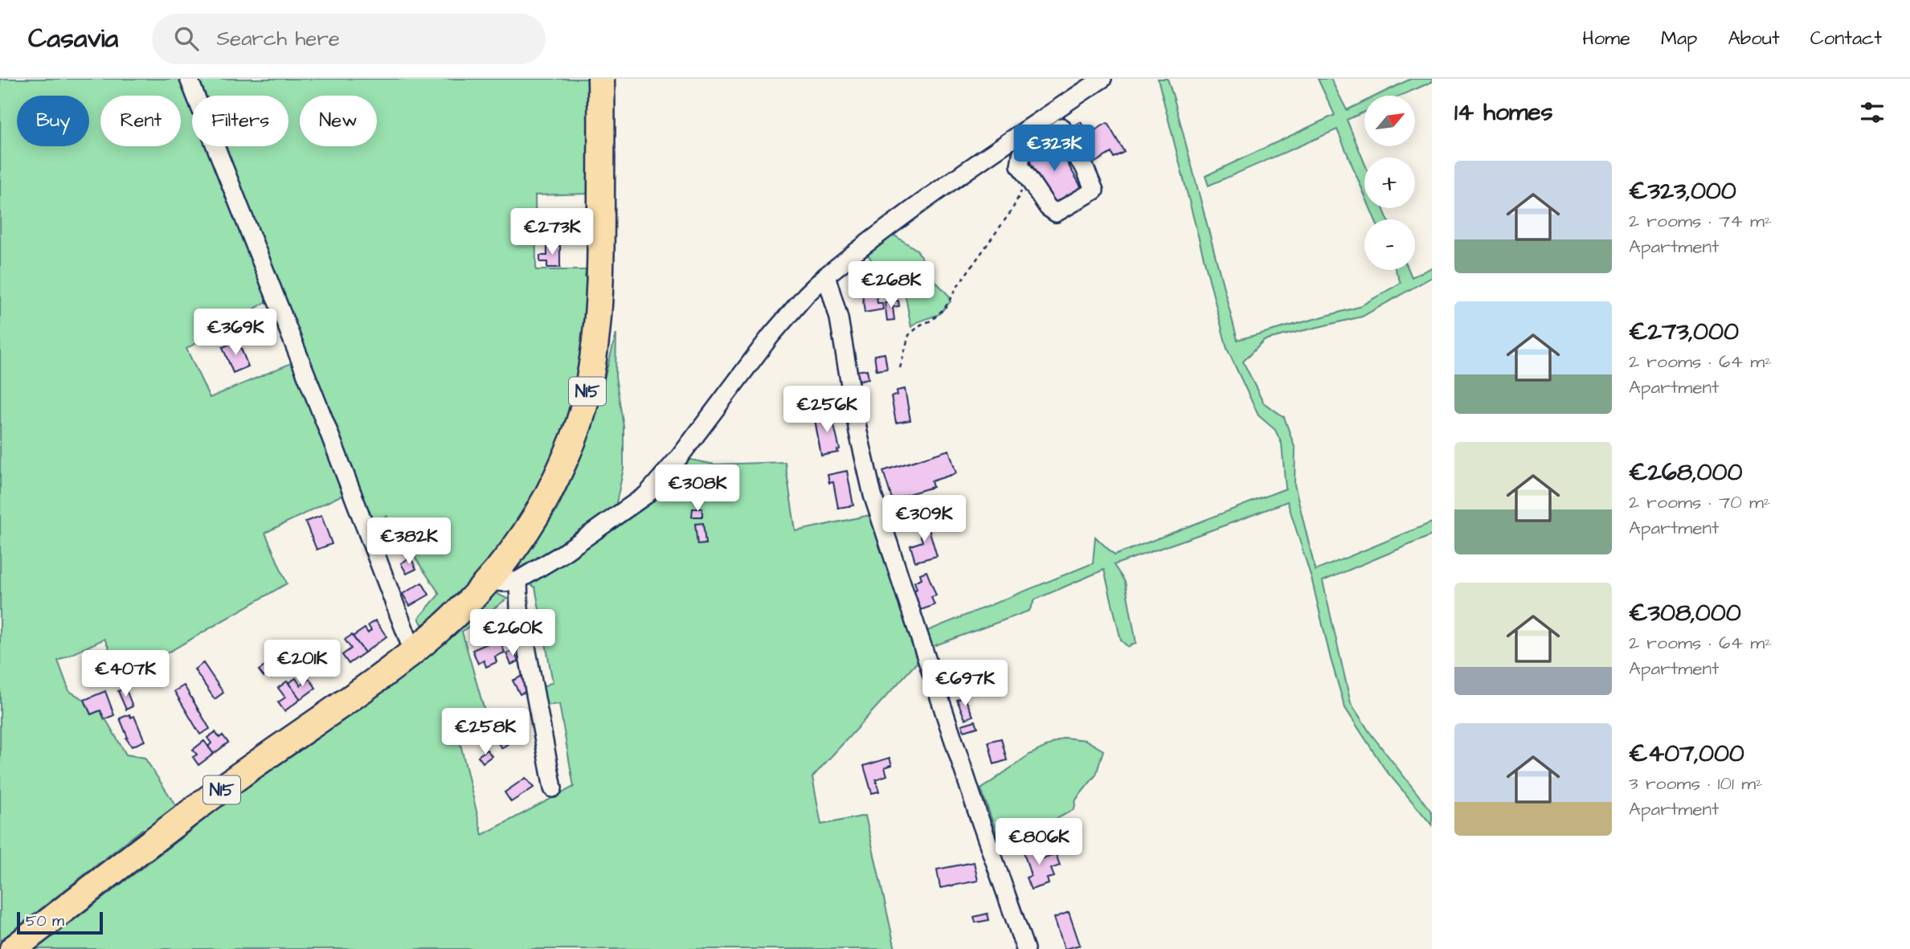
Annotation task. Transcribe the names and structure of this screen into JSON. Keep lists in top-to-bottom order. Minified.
{"streets":{"highway":["N15"]},"scale_bar":"50 m","north":"top right","page":{"header":"Casavia","search":"Search here","nav":["Home","Map","About","Contact"],"heading":"14 homes","map_buttons":["+","−"],"chip":["Buy","Rent","Filters","New"],"price":["€323K","€273K","€268K","€369K","€256K","€308K","€309K","€382K","€260K","€201K","€407K","€697K","€258K","€806K"],"list":[{"name":"€323,000","note":"2 rooms · 74 m² · Apartment"},{"name":"€273,000","note":"2 rooms · 64 m² · Apartment"},{"name":"€268,000","note":"2 rooms · 70 m² · Apartment"},{"name":"€308,000","note":"2 rooms · 64 m² · Apartment"},{"name":"€407,000","note":"3 rooms · 101 m² · Apartment"}],"scale":"50 m"}}
